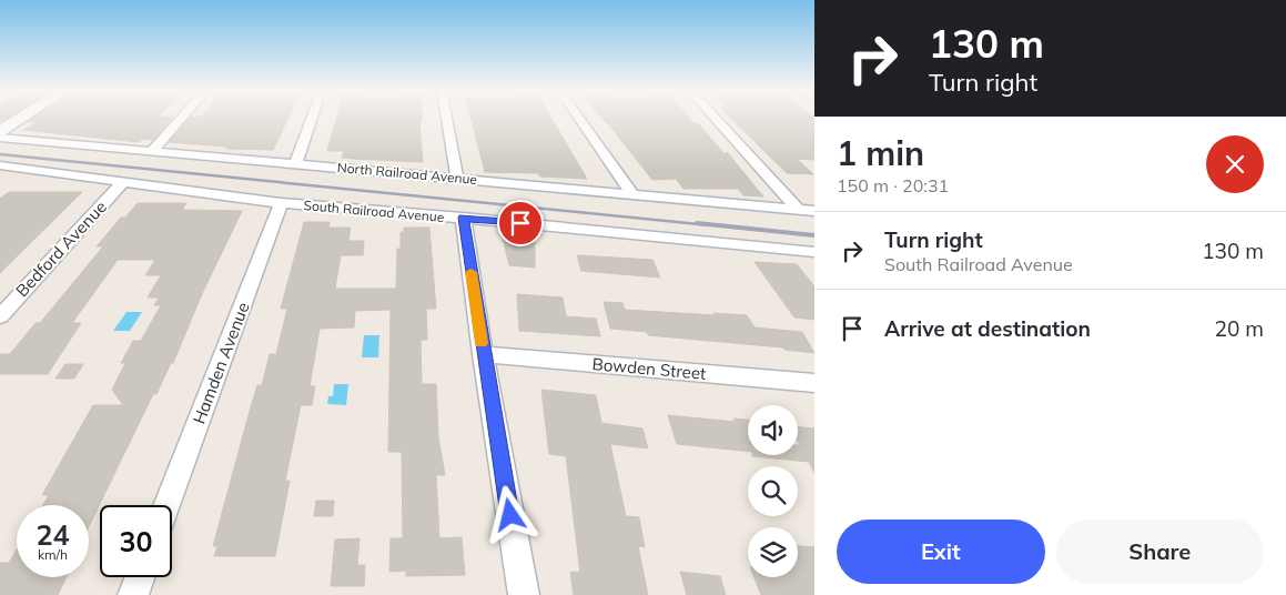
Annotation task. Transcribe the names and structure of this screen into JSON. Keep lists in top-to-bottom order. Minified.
{"streets":{"street":["North Railroad Avenue","South Railroad Avenue","Bedford Avenue","Hamden Avenue","Bowden Street"]},"crossings":[["South Railroad Avenue","Bedford Avenue"],["South Railroad Avenue","Hamden Avenue"]],"page":{"turn":["130 m","Turn right"],"heading":["1 min","150 m · 20:31"],"list":[{"name":"Turn right","note":"South Railroad Avenue","value":"130 m"},{"name":"Arrive at destination","value":"20 m"}],"speed":"24 km/h","limit":"30","buttons":["Exit","Share"]}}
